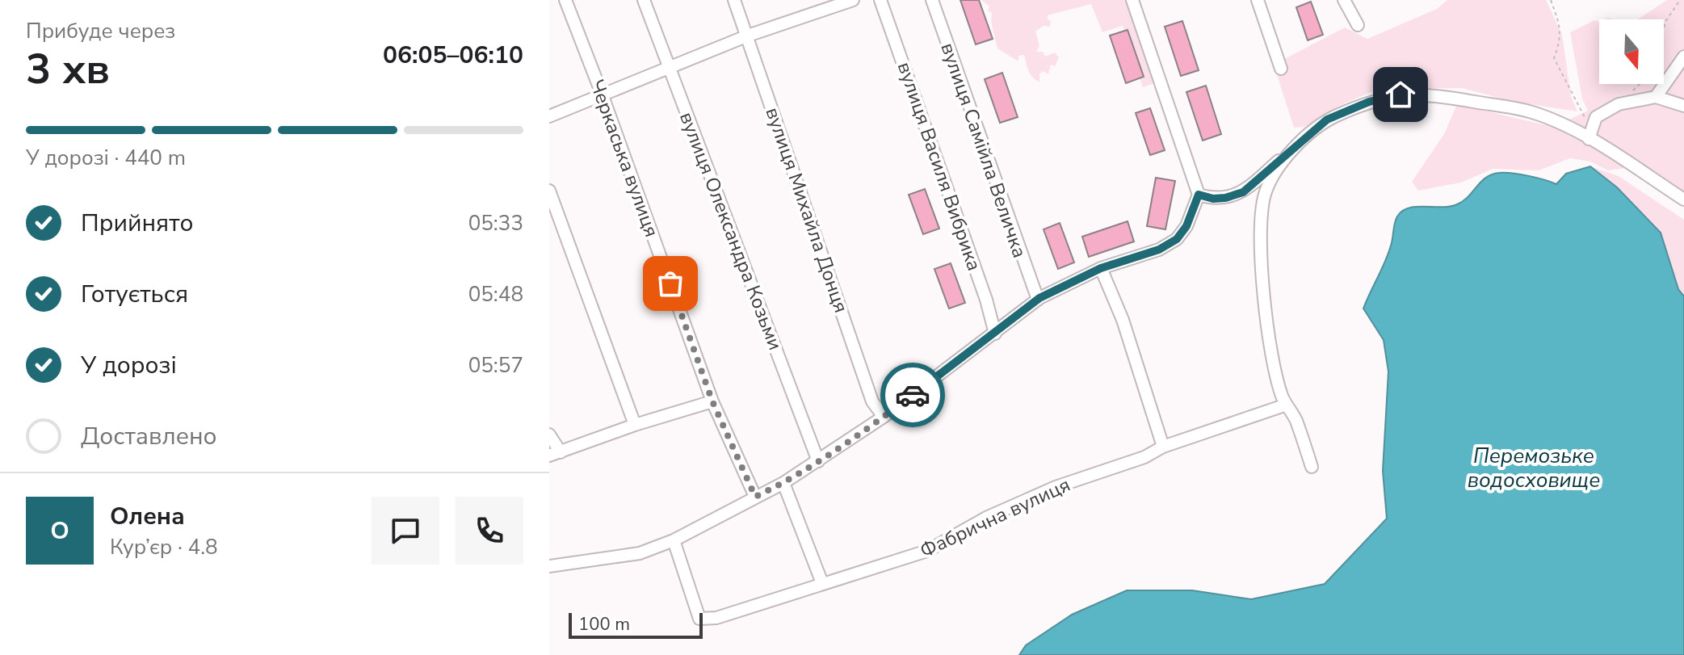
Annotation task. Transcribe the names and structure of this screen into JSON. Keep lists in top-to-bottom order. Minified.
{"streets":{"street":["вулиця Самійла Величка","Черкаська вулиця","вулиця Василя Вибрика","вулиця Михайла Донця","вулиця Олександра Козьми","Фабрична вулиця"]},"water":["Перемозьке водосховище"],"scale_bar":"100 m","north":"bottom","page":{"heading":["3 хв","Прибуде через","06:05–06:10"],"panel":["Олена","Кур’єр · 4.8"],"bar":"У дорозі · 440 m","list":[["Прийнято","05:33"],["Готується","05:48"],["У дорозі","05:57"],"Доставлено"],"round":"О","scale":"100 m"}}
